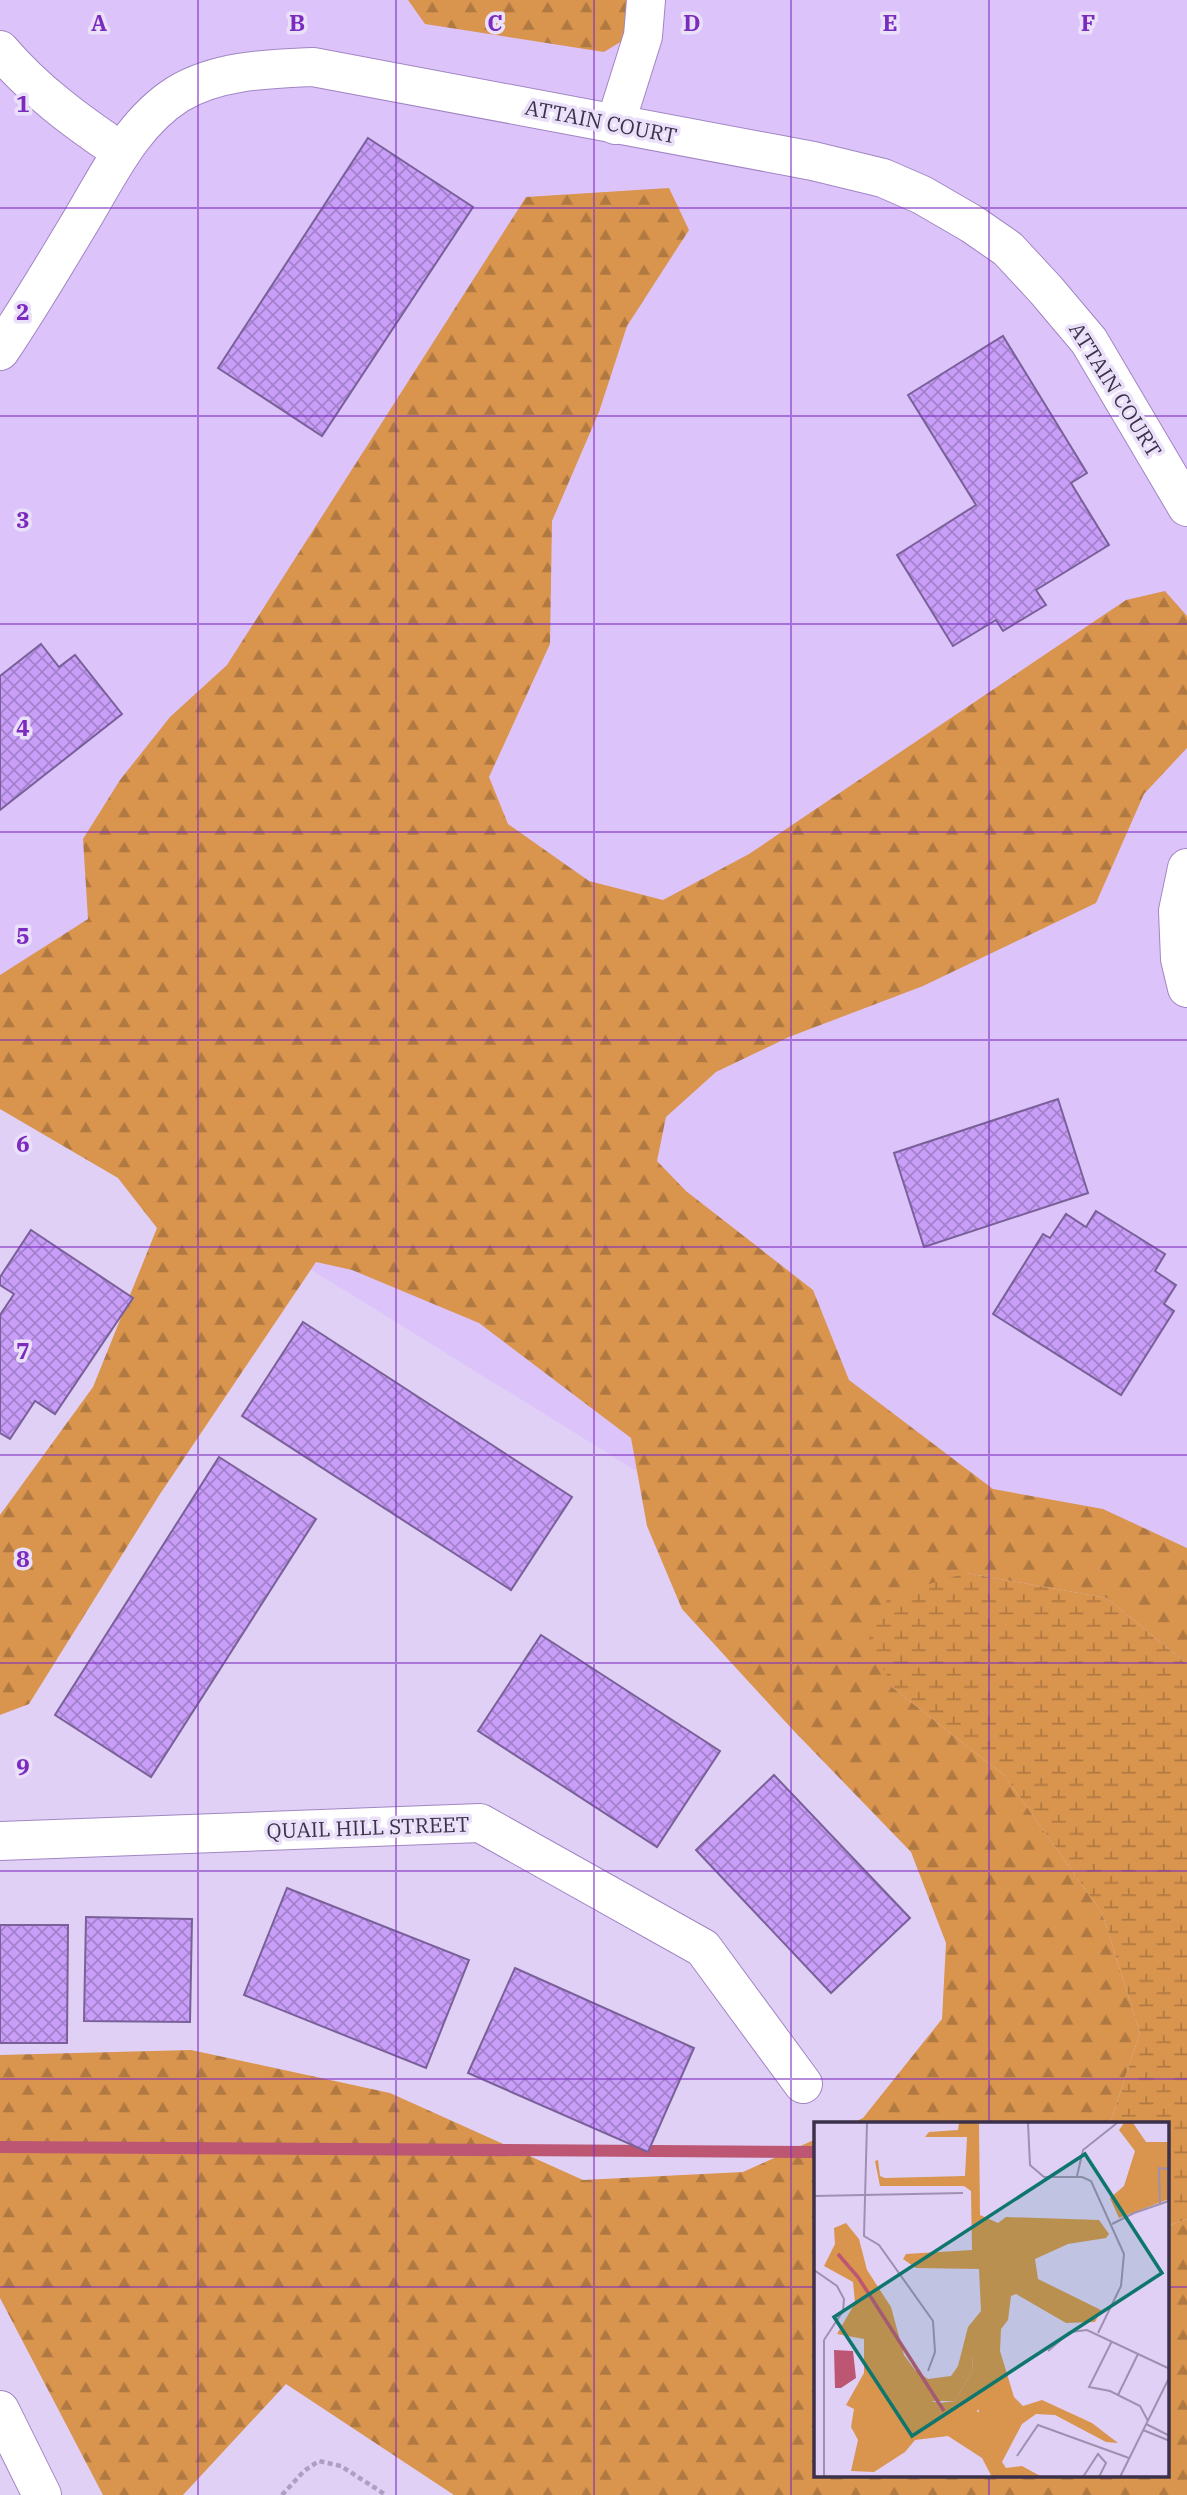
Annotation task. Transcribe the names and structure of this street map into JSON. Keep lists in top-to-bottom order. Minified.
{"streets":{"street":["ATTAIN COURT","QUAIL HILL STREET"]},"grid":{"columns":["A","B","C","D","E","F"],"rows":["1","2","3","4","5","6","7","8","9"]}}
